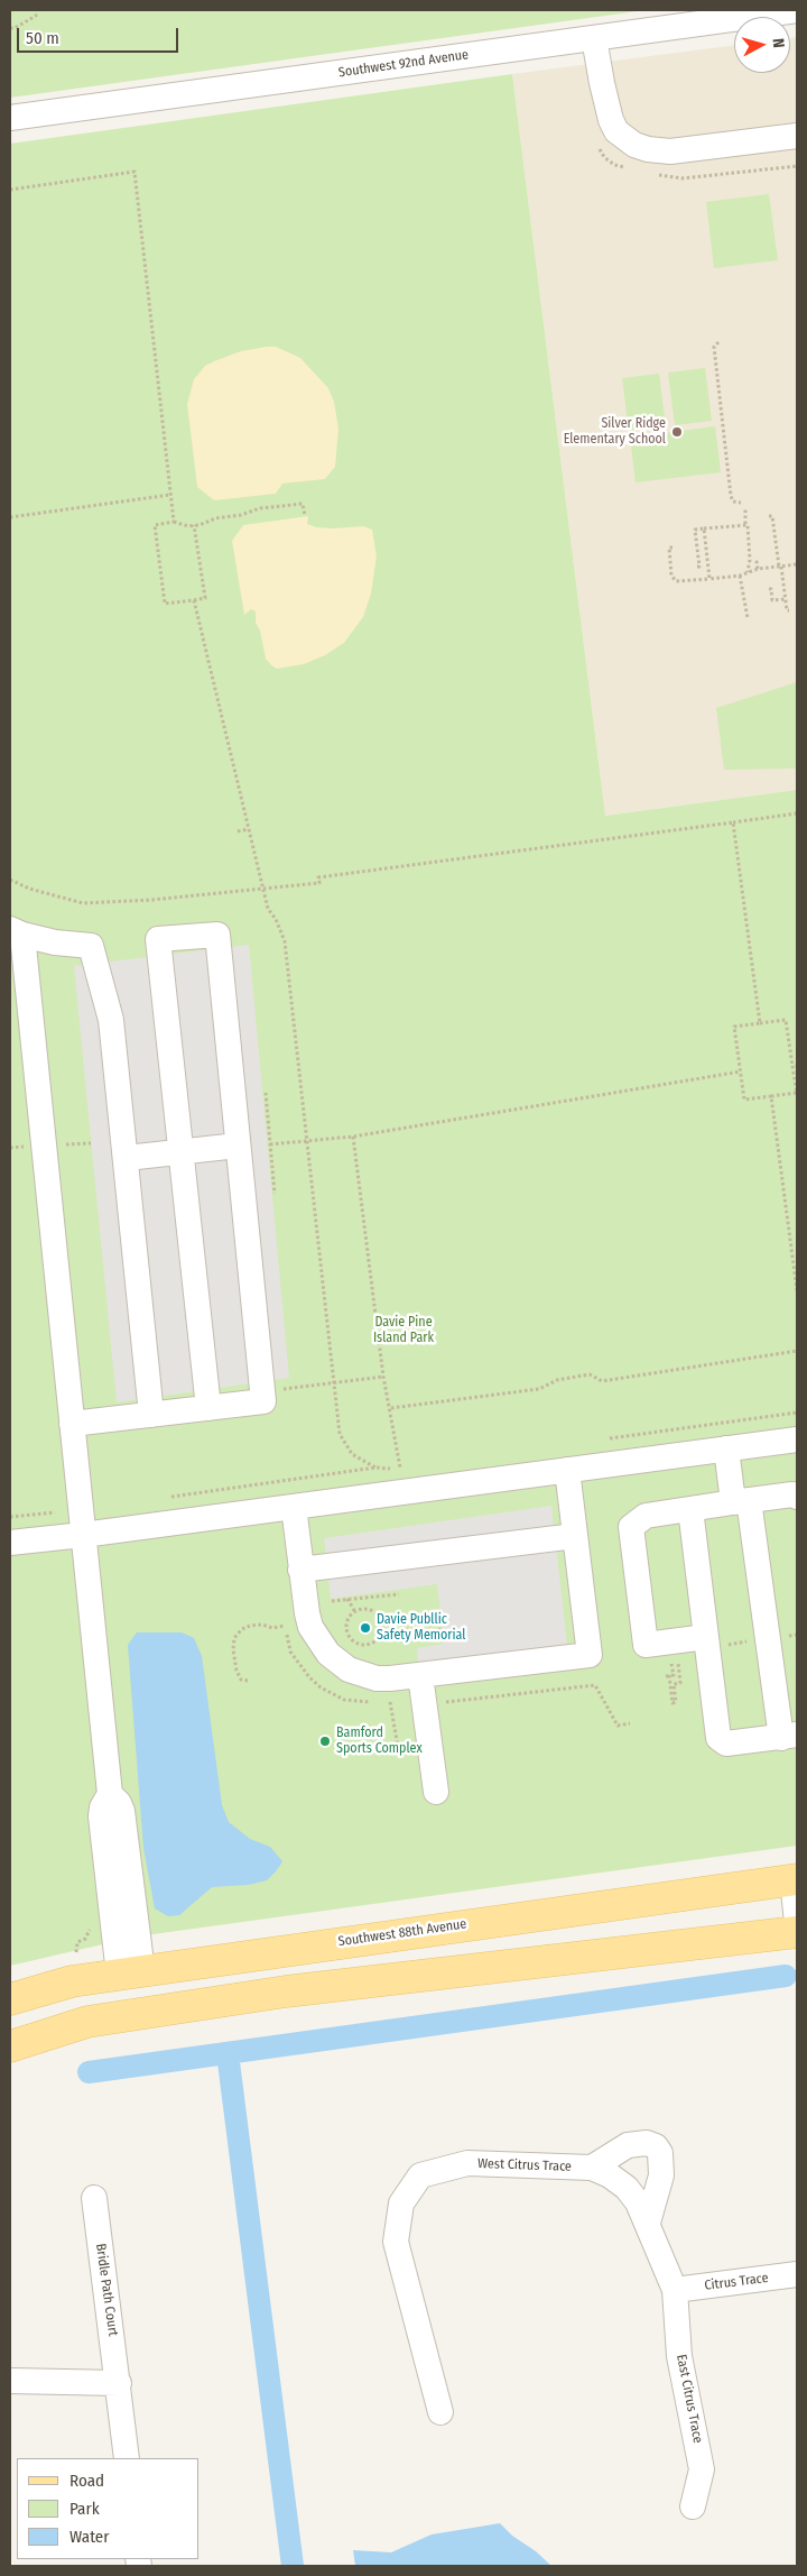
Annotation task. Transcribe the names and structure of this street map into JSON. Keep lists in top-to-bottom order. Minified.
{"streets":{"main road":["Southwest 88th Avenue"],"street":["Southwest 92nd Avenue","West Citrus Trace","Citrus Trace","Bridle Path Court","East Citrus Trace"]},"crossings":[["West Citrus Trace","Citrus Trace"],["West Citrus Trace","East Citrus Trace"],["Citrus Trace","East Citrus Trace"]],"parks":["Davie Pine Island Park"],"places":["Silver Ridge Elementary School","Davie Publlic Safety Memorial","Bamford Sports Complex"],"legend":["Road","Park","Water"],"scale_bar":"50 m","north":"right"}
